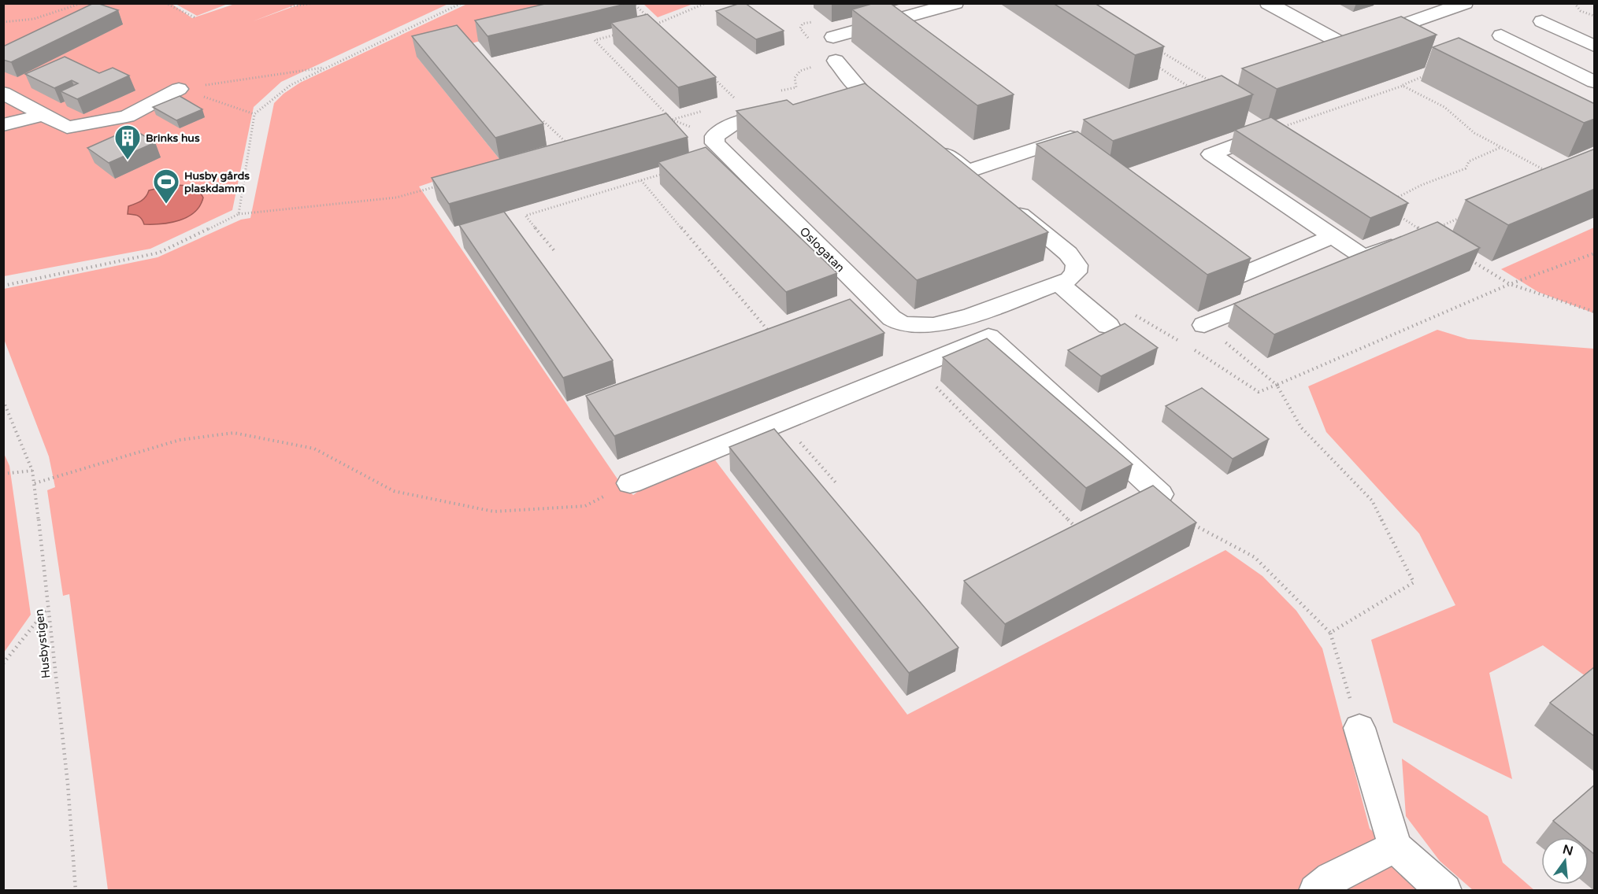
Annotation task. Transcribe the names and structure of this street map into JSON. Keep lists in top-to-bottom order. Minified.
{"streets":{"street":["Oslogatan"],"path":["Husbystigen"]},"places":{"building":["Brinks hus"],"sports":["Husby gårds plaskdamm"]},"north":"top"}
